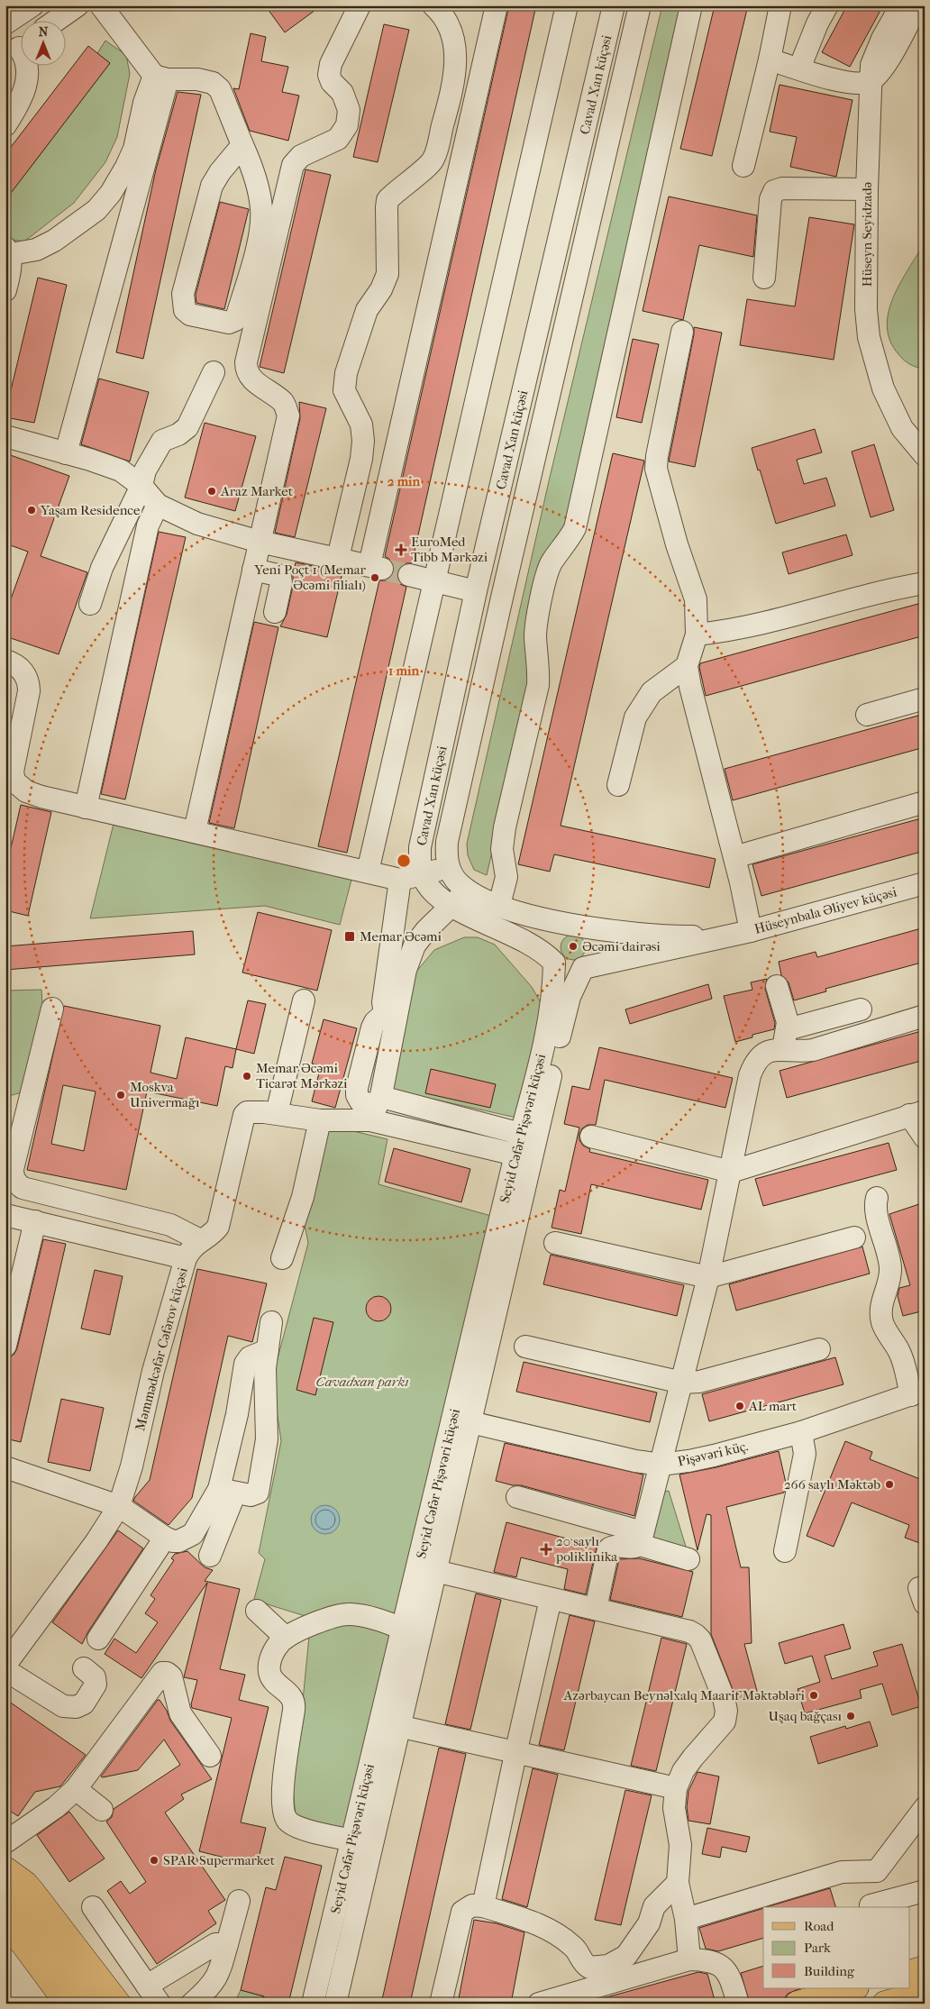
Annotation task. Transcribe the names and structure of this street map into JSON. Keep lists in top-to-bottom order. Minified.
{"streets":{"street":["Cavad Xan küçəsi","Hüseyn Seyidzadə","Hüseynbala Əliyev küçəsi","Seyid Cəfər Pişəvəri küçəsi","Məmmədcəfər Cəfərov küçəsi","Pişəvəri küç."]},"crossings":[["Seyid Cəfər Pişəvəri küçəsi","Pişəvəri küç."]],"parks":["Cavadxan parkı"],"places":{"other":["Araz Market","Yaşam Residence","Yeni Poçt 1 (Memar Əcəmi filialı)","Əcəmi dairəsi","Memar Əcəmi Ticarət Mərkəzi","Moskva Univermağı","AL mart","266 saylı Məktəb","Azərbaycan Beynəlxalq Maarif Məktəbləri","Uşaq bağçası","SPAR Supermarket"],"health":["EuroMed Tibb Mərkəzi","20 saylı poliklinika"],"transit":["Memar Əcəmi"]},"legend":["Road","Park","Building"],"north":"top","rings":["2 min","1 min"]}
